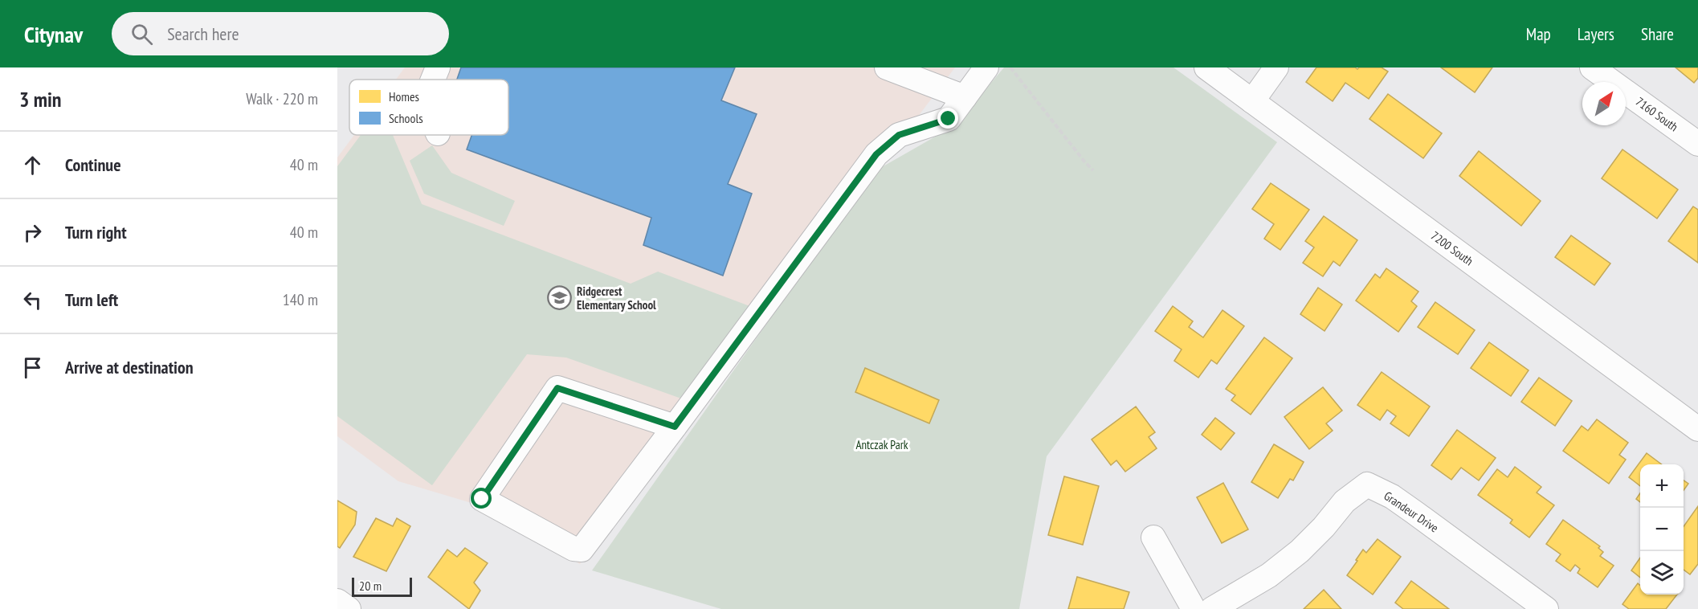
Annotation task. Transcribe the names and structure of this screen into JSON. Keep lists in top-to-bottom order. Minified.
{"streets":{"street":["7160 South","7200 South","Grandeur Drive"]},"parks":["Antczak Park"],"places":{"school or university":["Ridgecrest Elementary School"]},"legend":["Homes","Schools"],"scale_bar":"20 m","north":"top right","page":{"header":"Citynav","search":"Search here","nav":["Map","Layers","Share"],"heading":["3 min","Walk · 220 m"],"list":[["Continue","40 m"],["Turn right","40 m"],["Turn left","140 m"],"Arrive at destination"],"map_buttons":["+","−"],"scale":"20 m"}}
